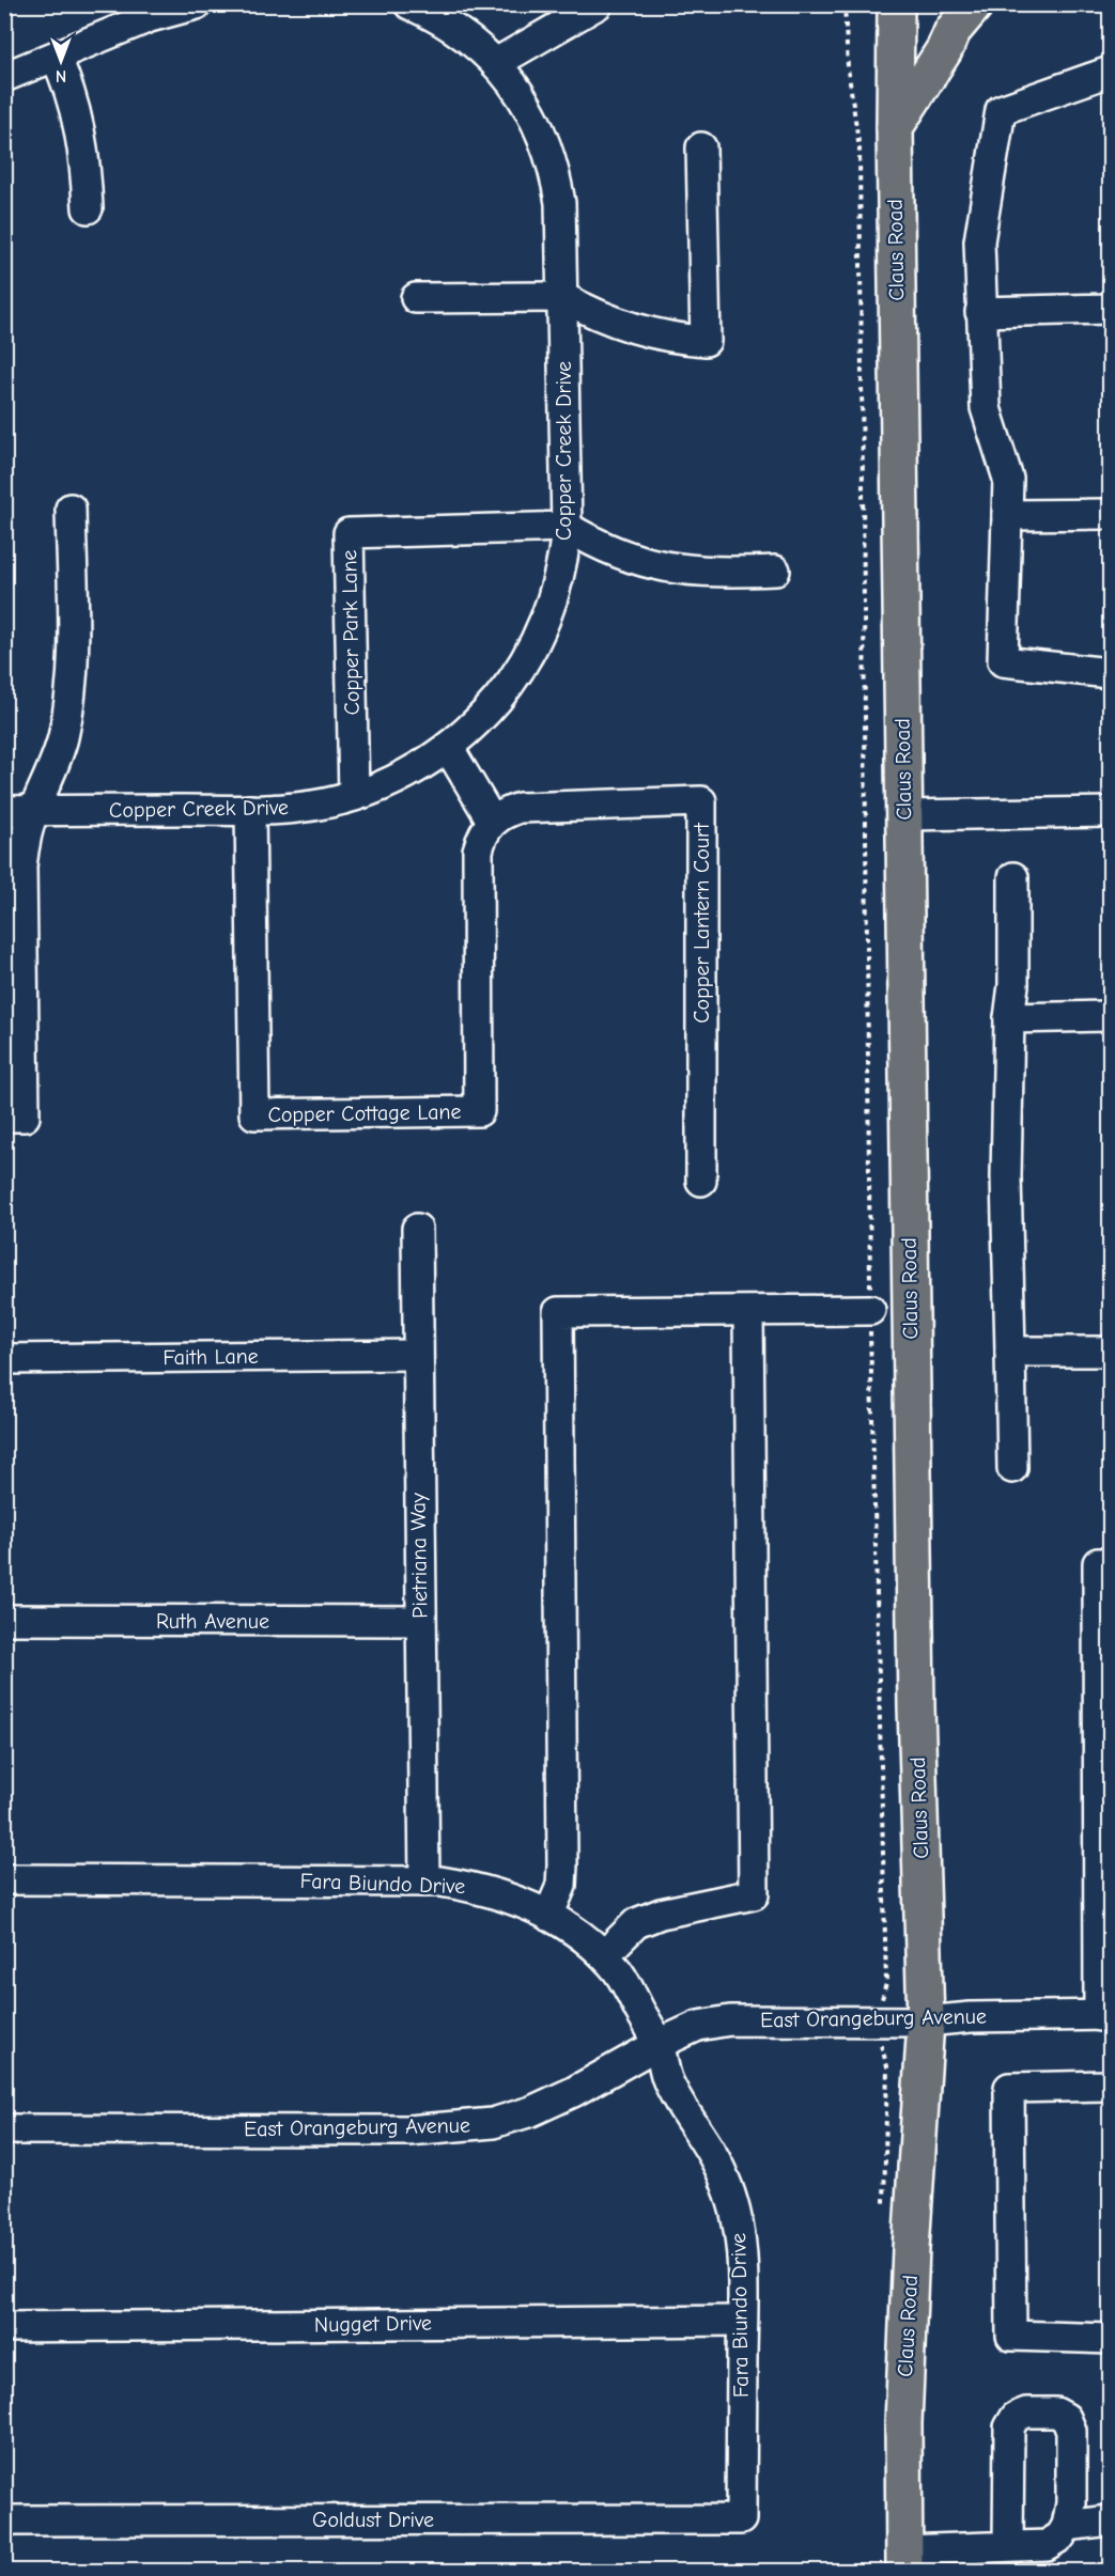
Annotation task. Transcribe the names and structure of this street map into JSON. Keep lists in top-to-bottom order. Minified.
{"streets":{"main road":["Claus Road"],"street":["Copper Creek Drive","Copper Park Lane","Copper Lantern Court","Copper Cottage Lane","Faith Lane","Pietriana Way","Ruth Avenue","Fara Biundo Drive","East Orangeburg Avenue","Nugget Drive","Goldust Drive"]},"crossings":[["Claus Road","East Orangeburg Avenue"],["Copper Creek Drive","Copper Park Lane"],["Copper Creek Drive","Copper Cottage Lane"],["Copper Lantern Court","Copper Cottage Lane"],["Faith Lane","Pietriana Way"],["Pietriana Way","Ruth Avenue"],["Pietriana Way","Fara Biundo Drive"],["Fara Biundo Drive","East Orangeburg Avenue"],["Fara Biundo Drive","Nugget Drive"],["Fara Biundo Drive","Goldust Drive"]],"north":"bottom"}
